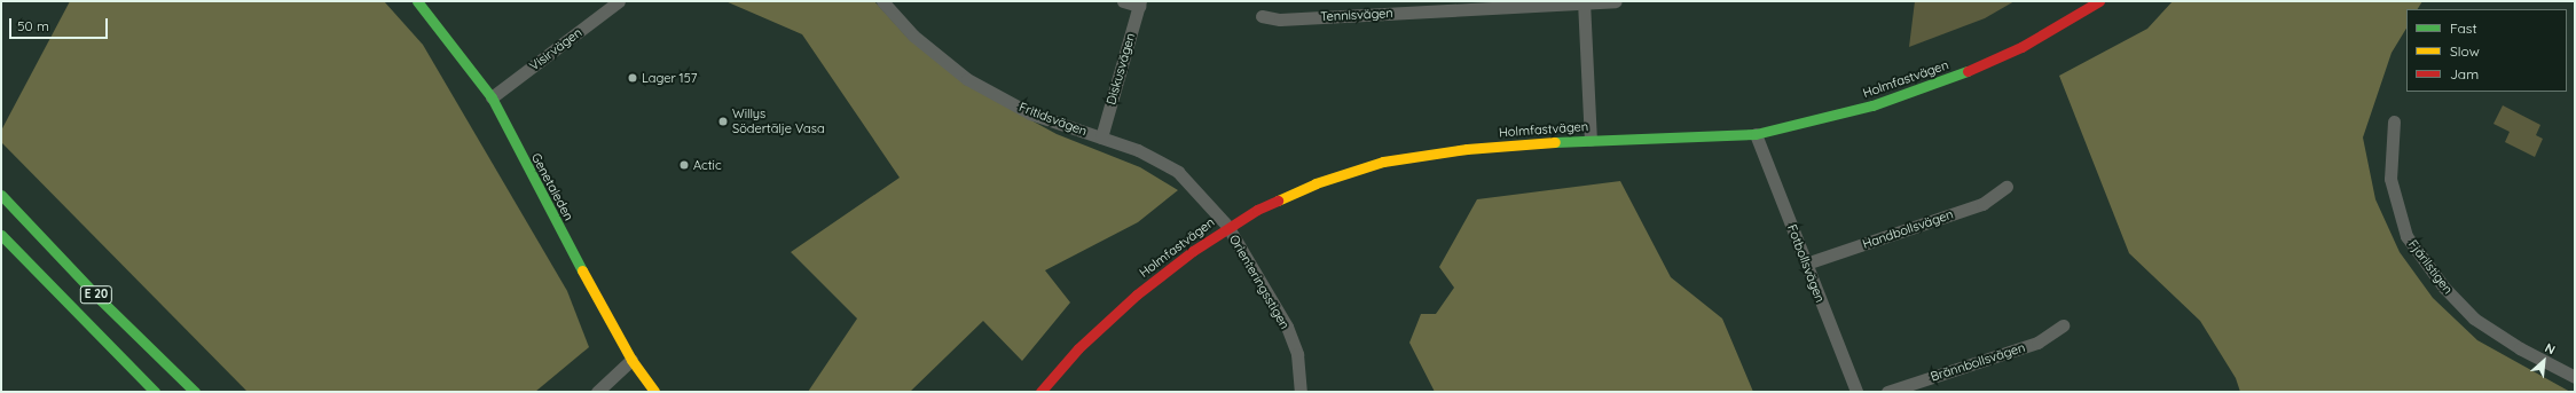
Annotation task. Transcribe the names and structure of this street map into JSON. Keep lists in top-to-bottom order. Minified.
{"streets":{"main road":["Holmfastvägen","Genetaleden","E 20"],"street":["Tennisvägen","Visirvägen","Diskusvägen","Fritidsvägen","Handbollsvägen","Fotbollsvägen","Fjärilstigen","Orienteringsstigen","Brännbollsvägen"]},"crossings":[["Visirvägen","Genetaleden"],["Diskusvägen","Fritidsvägen"],["Holmfastvägen","Fritidsvägen"],["Holmfastvägen","Fotbollsvägen"],["Holmfastvägen","Orienteringsstigen"],["Fritidsvägen","Orienteringsstigen"],["Handbollsvägen","Fotbollsvägen"]],"places":["Lager 157","Willys Södertälje Vasa","Actic"],"legend":["Fast","Slow","Jam"],"scale_bar":"50 m","north":"top right"}
